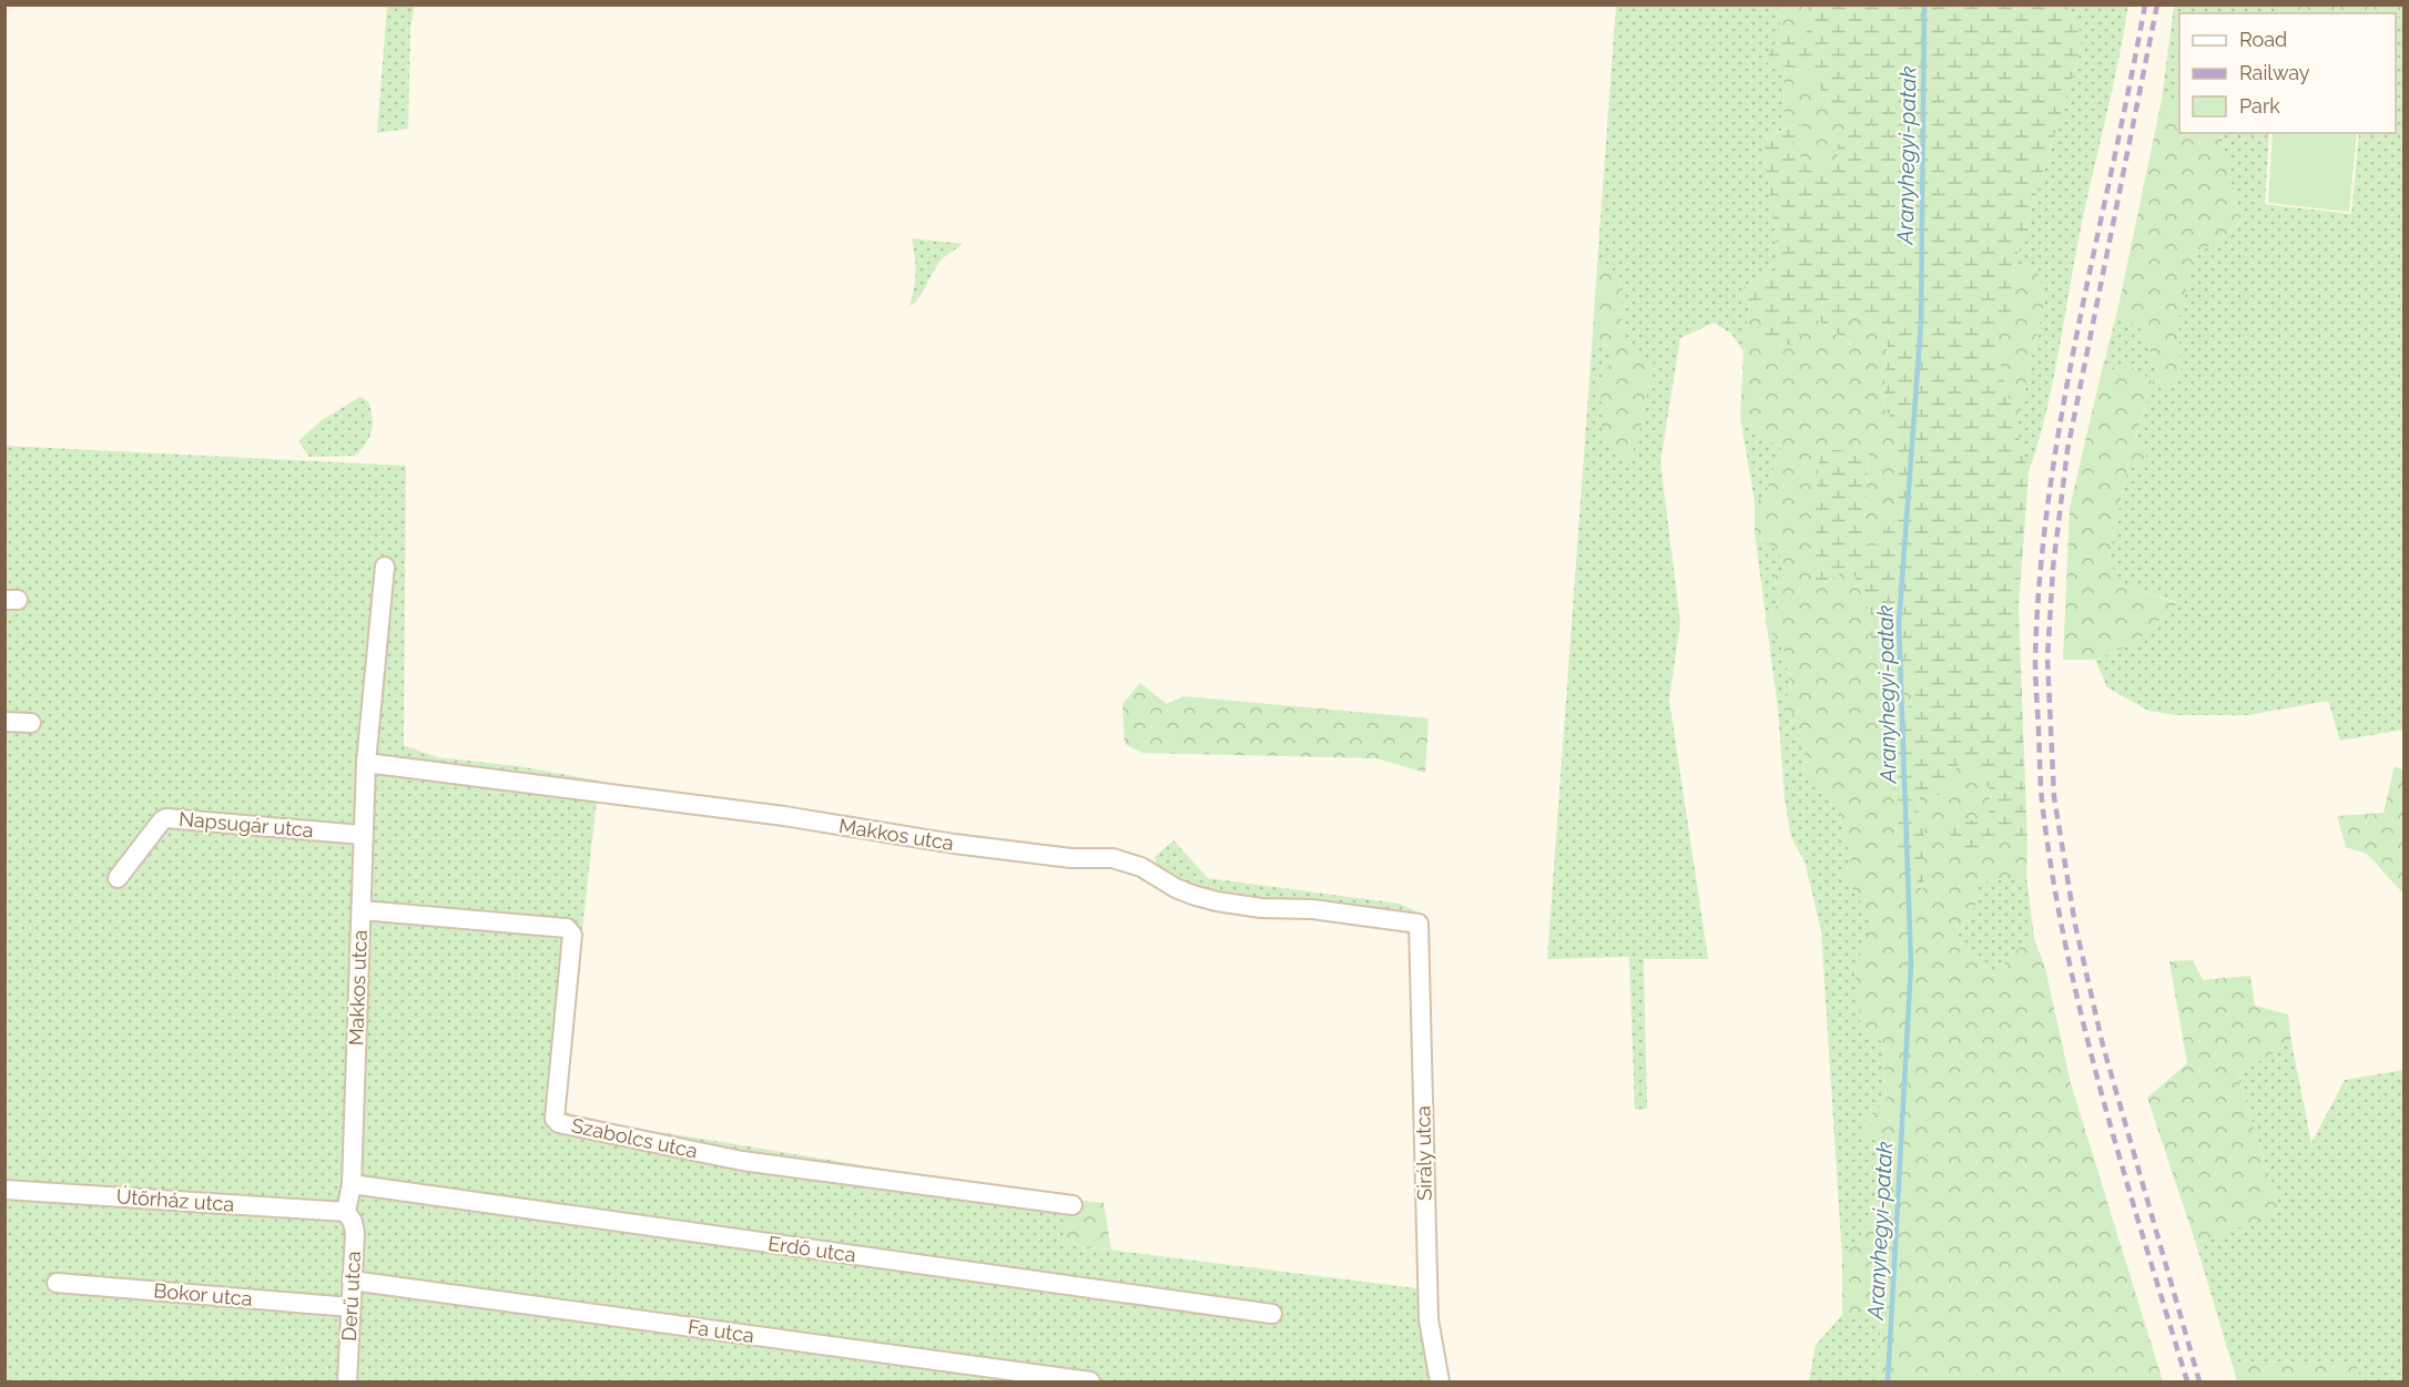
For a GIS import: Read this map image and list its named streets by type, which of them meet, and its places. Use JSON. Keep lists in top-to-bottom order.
{
  "streets": {
    "street": [
      "Napsugár utca",
      "Makkos utca",
      "Szabolcs utca",
      "Sirály utca",
      "Útőrház utca",
      "Erdő utca",
      "Bokor utca",
      "Derű utca",
      "Fa utca"
    ]
  },
  "crossings": [
    ["Napsugár utca", "Makkos utca"],
    ["Makkos utca", "Szabolcs utca"],
    ["Makkos utca", "Sirály utca"],
    ["Makkos utca", "Útőrház utca"],
    ["Makkos utca", "Erdő utca"],
    ["Makkos utca", "Derű utca"],
    ["Útőrház utca", "Derű utca"],
    ["Bokor utca", "Derű utca"],
    ["Derű utca", "Fa utca"]
  ],
  "water": ["Aranyhegyi-patak"],
  "legend": ["Road", "Railway", "Park"]
}
